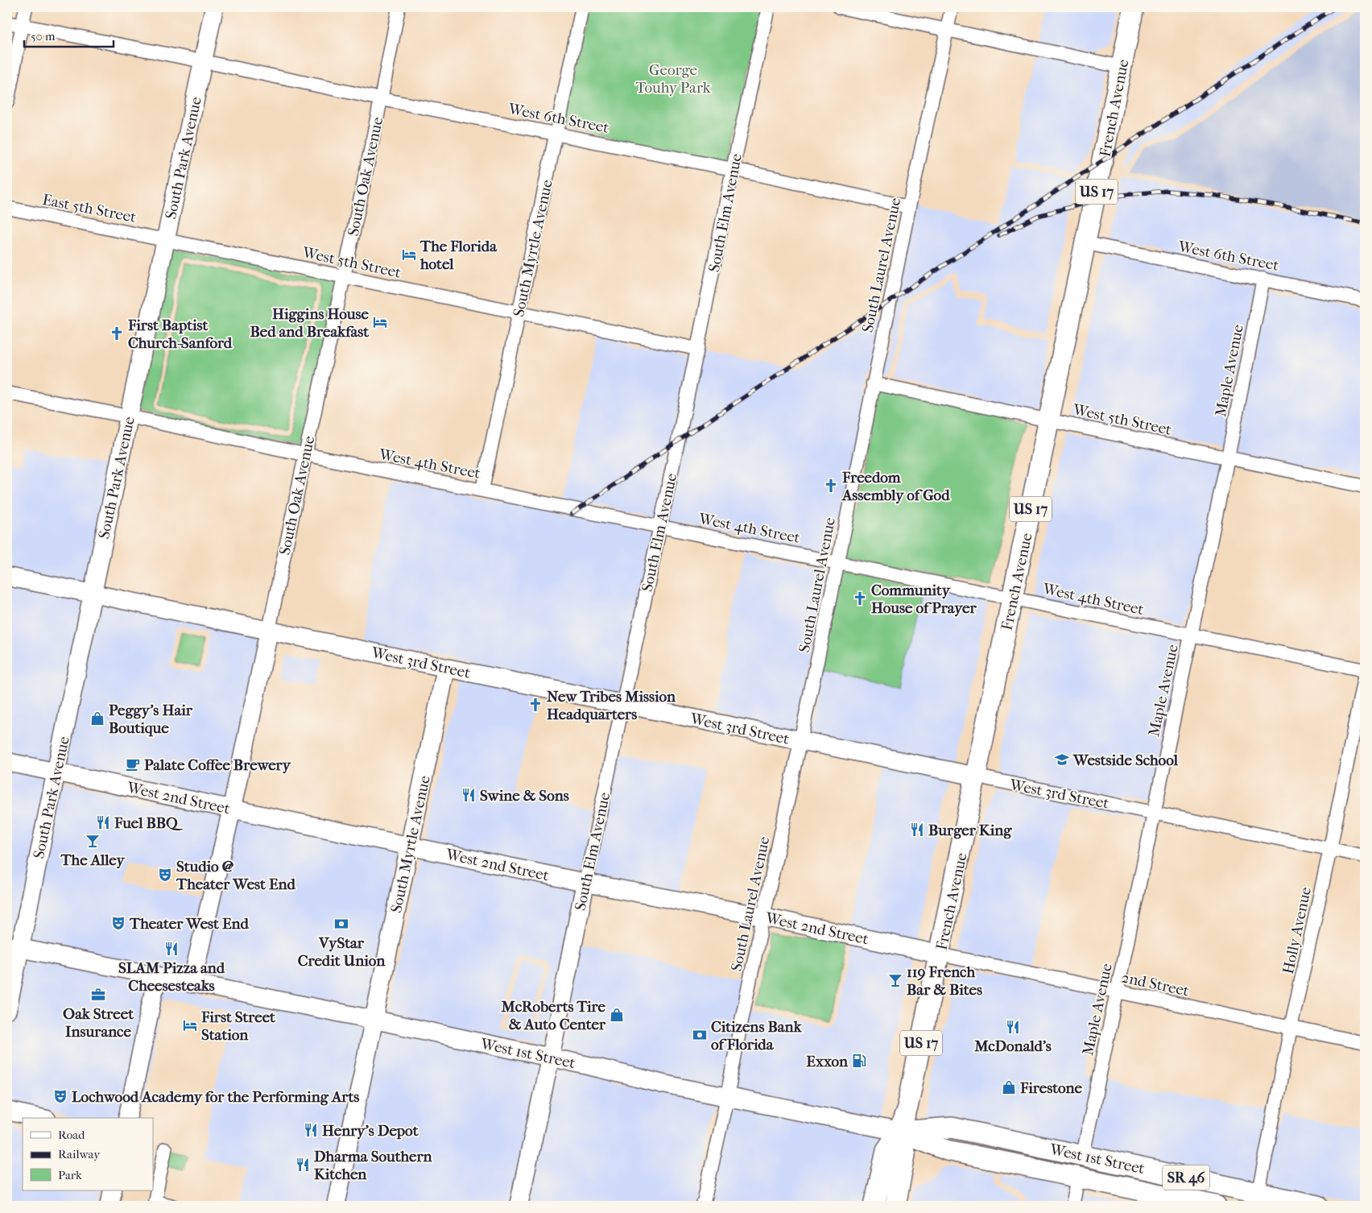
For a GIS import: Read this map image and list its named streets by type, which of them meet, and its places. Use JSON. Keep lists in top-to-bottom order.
{
  "streets": {
    "main road": [
      "French Avenue",
      "US 17",
      "West 1st Street",
      "SR 46"
    ],
    "street": [
      "West 6th Street",
      "South Park Avenue",
      "South Oak Avenue",
      "East 5th Street",
      "South Elm Avenue",
      "South Myrtle Avenue",
      "West 5th Street",
      "South Laurel Avenue",
      "Maple Avenue",
      "West 4th Street",
      "West 3rd Street",
      "West 2nd Street",
      "Holly Avenue",
      "2nd Street"
    ]
  },
  "crossings": [
    ["French Avenue", "West 6th Street"],
    ["French Avenue", "West 5th Street"],
    ["French Avenue", "West 4th Street"],
    ["French Avenue", "West 3rd Street"],
    ["French Avenue", "West 2nd Street"],
    ["French Avenue", "2nd Street"],
    ["French Avenue", "West 1st Street"],
    ["West 6th Street", "South Park Avenue"],
    ["West 6th Street", "South Oak Avenue"],
    ["West 6th Street", "South Elm Avenue"],
    ["West 6th Street", "South Myrtle Avenue"],
    ["West 6th Street", "South Laurel Avenue"],
    ["West 6th Street", "Maple Avenue"],
    ["South Park Avenue", "East 5th Street"],
    ["South Park Avenue", "West 5th Street"],
    ["South Park Avenue", "West 4th Street"],
    ["South Park Avenue", "West 3rd Street"],
    ["South Park Avenue", "West 2nd Street"],
    ["South Park Avenue", "West 1st Street"],
    ["South Oak Avenue", "West 5th Street"],
    ["South Oak Avenue", "West 4th Street"],
    ["South Oak Avenue", "West 3rd Street"],
    ["South Oak Avenue", "West 2nd Street"],
    ["South Oak Avenue", "West 1st Street"],
    ["East 5th Street", "West 5th Street"],
    ["South Elm Avenue", "West 5th Street"],
    ["South Elm Avenue", "West 4th Street"],
    ["South Elm Avenue", "West 3rd Street"],
    ["South Elm Avenue", "West 2nd Street"],
    ["South Elm Avenue", "West 1st Street"],
    ["South Myrtle Avenue", "West 5th Street"],
    ["South Myrtle Avenue", "West 4th Street"],
    ["South Myrtle Avenue", "West 3rd Street"],
    ["South Myrtle Avenue", "West 2nd Street"],
    ["South Myrtle Avenue", "West 1st Street"],
    ["West 5th Street", "South Laurel Avenue"],
    ["West 5th Street", "Maple Avenue"],
    ["South Laurel Avenue", "West 4th Street"],
    ["South Laurel Avenue", "West 3rd Street"],
    ["South Laurel Avenue", "West 2nd Street"],
    ["South Laurel Avenue", "West 1st Street"],
    ["Maple Avenue", "West 4th Street"],
    ["Maple Avenue", "West 3rd Street"],
    ["Maple Avenue", "2nd Street"],
    ["Maple Avenue", "West 1st Street"],
    ["West 3rd Street", "Holly Avenue"],
    ["West 2nd Street", "2nd Street"],
    ["Holly Avenue", "2nd Street"],
    ["Holly Avenue", "West 1st Street"]
  ],
  "parks": ["George Touhy Park"],
  "places": {
    "hotel": ["The Florida hotel", "Higgins House Bed and Breakfast", "First Street Station"],
    "church": [
      "First Baptist Church-Sanford",
      "Freedom Assembly of God",
      "Community House of Prayer",
      "New Tribes Mission Headquarters"
    ],
    "shop": ["Peggy's Hair Boutique", "McRoberts Tire & Auto Center", "Firestone"],
    "school or university": ["Westside School"],
    "cafe": ["Palate Coffee Brewery"],
    "restaurant": [
      "Swine & Sons",
      "Fuel BBQ",
      "Burger King",
      "SLAM Pizza and Cheesesteaks",
      "McDonald's",
      "Henry's Depot",
      "Dharma Southern Kitchen"
    ],
    "bar": ["The Alley", "119 French Bar & Bites"],
    "theatre": ["Studio @ Theater West End", "Theater West End", "Lochwood Academy for the Performing Arts"],
    "bank": ["VyStar Credit Union", "Citizens Bank of Florida"],
    "office": ["Oak Street Insurance"],
    "fuel station": ["Exxon"]
  },
  "legend": ["Road", "Railway", "Park"],
  "scale_bar": "50 m"
}
